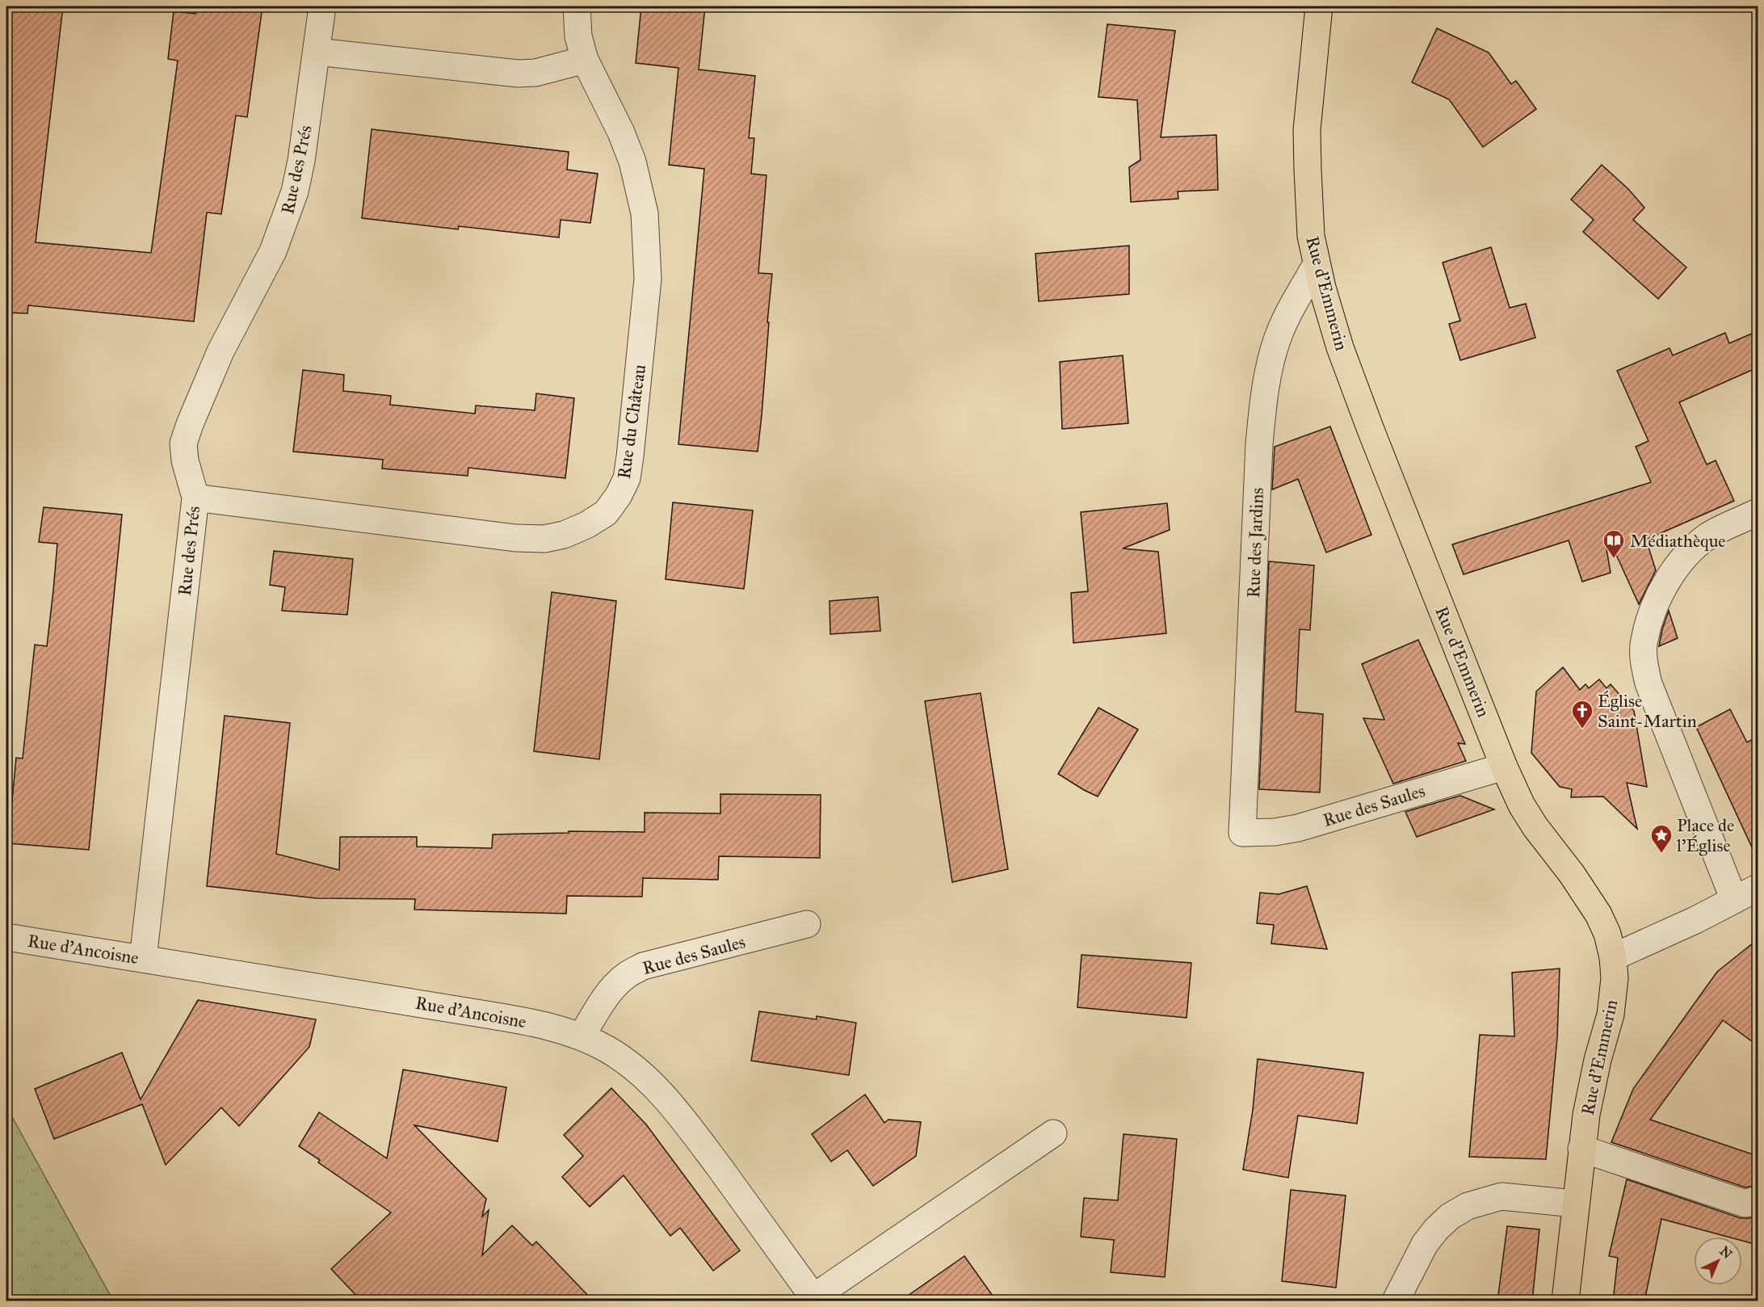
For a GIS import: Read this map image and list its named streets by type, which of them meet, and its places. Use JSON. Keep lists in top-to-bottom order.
{
  "streets": {
    "main road": ["Rue d'Emmerin"],
    "street": [
      "Rue des Prés",
      "Rue du Château",
      "Rue des Jardins",
      "Rue des Saules",
      "Rue d'Ancoisne"
    ]
  },
  "crossings": [
    ["Rue des Prés", "Rue du Château"],
    ["Rue des Prés", "Rue d'Ancoisne"],
    ["Rue d'Emmerin", "Rue des Jardins"],
    ["Rue d'Emmerin", "Rue des Saules"],
    ["Rue des Jardins", "Rue des Saules"],
    ["Rue des Saules", "Rue d'Ancoisne"]
  ],
  "places": {
    "library": ["Médiathèque"],
    "church": ["Église Saint-Martin"],
    "place": ["Place de l'Église"]
  },
  "north": "top right"
}
